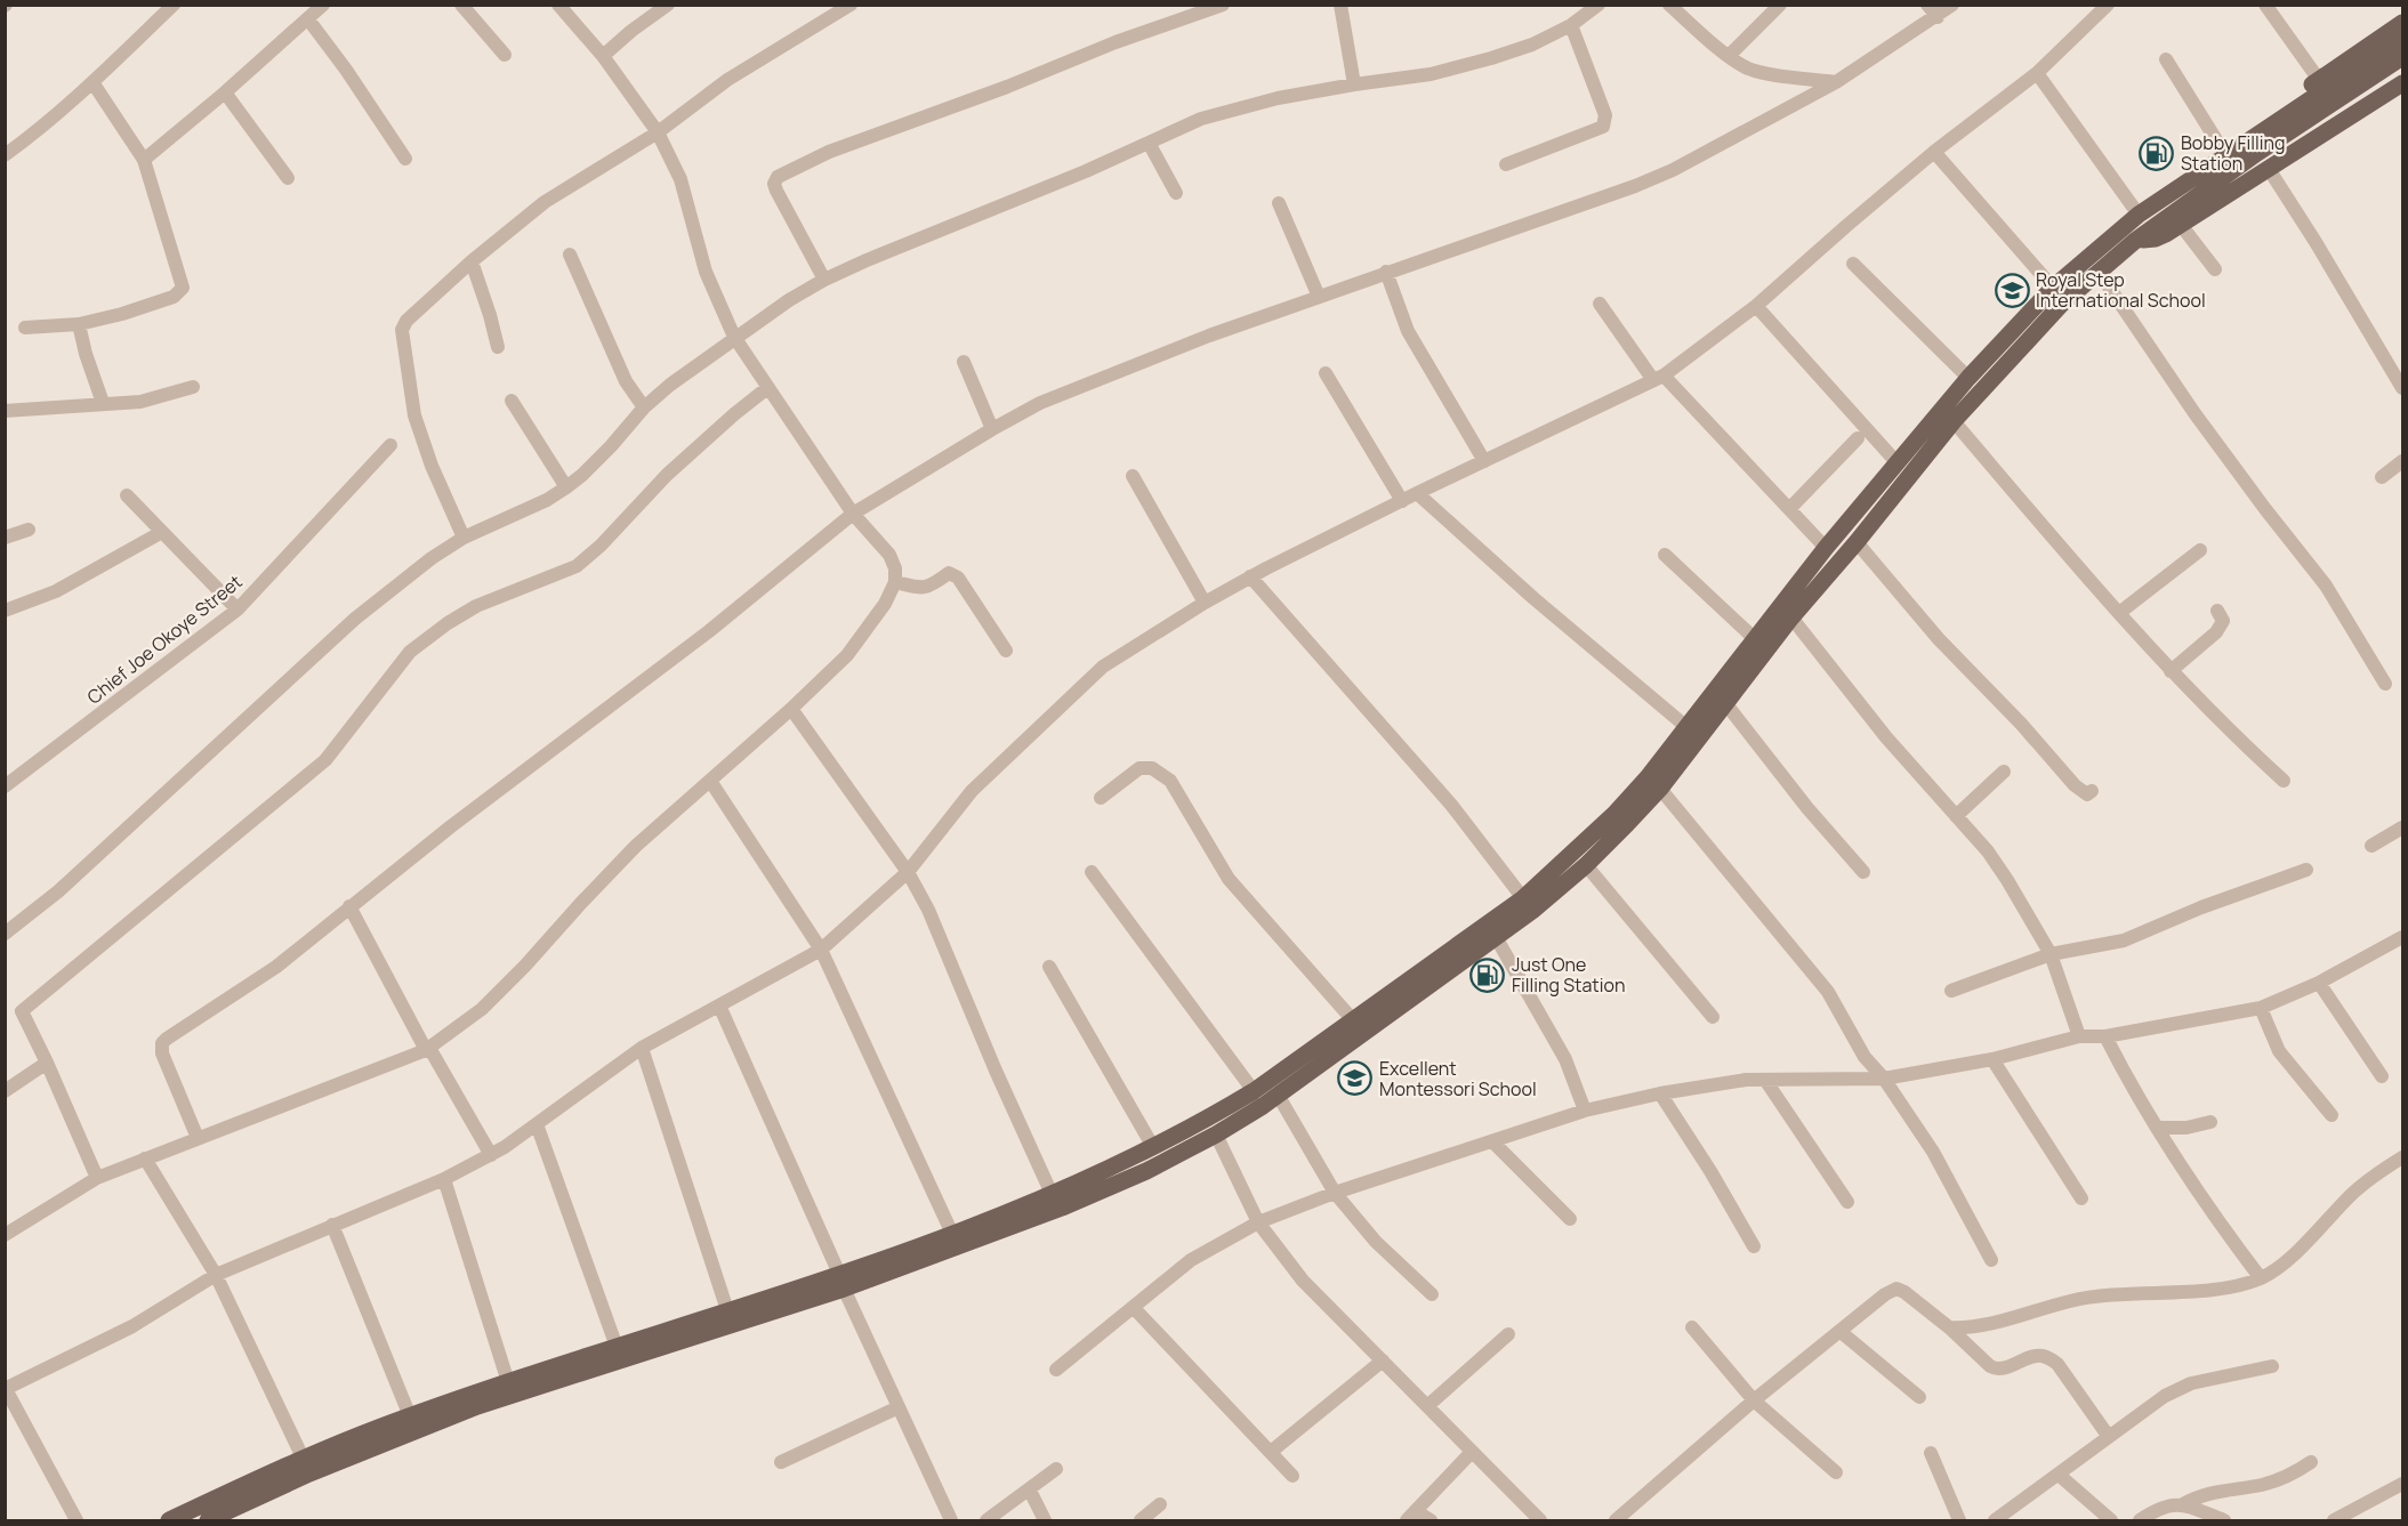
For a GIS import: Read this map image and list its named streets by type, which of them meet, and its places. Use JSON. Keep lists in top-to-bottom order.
{
  "streets": {
    "street": ["Chief Joe Okoye Street"]
  },
  "places": {
    "fuel station": ["Bobby Filling Station", "Just One Filling Station"],
    "school or university": ["Royal Step International School", "Excellent Montessori School"]
  }
}
